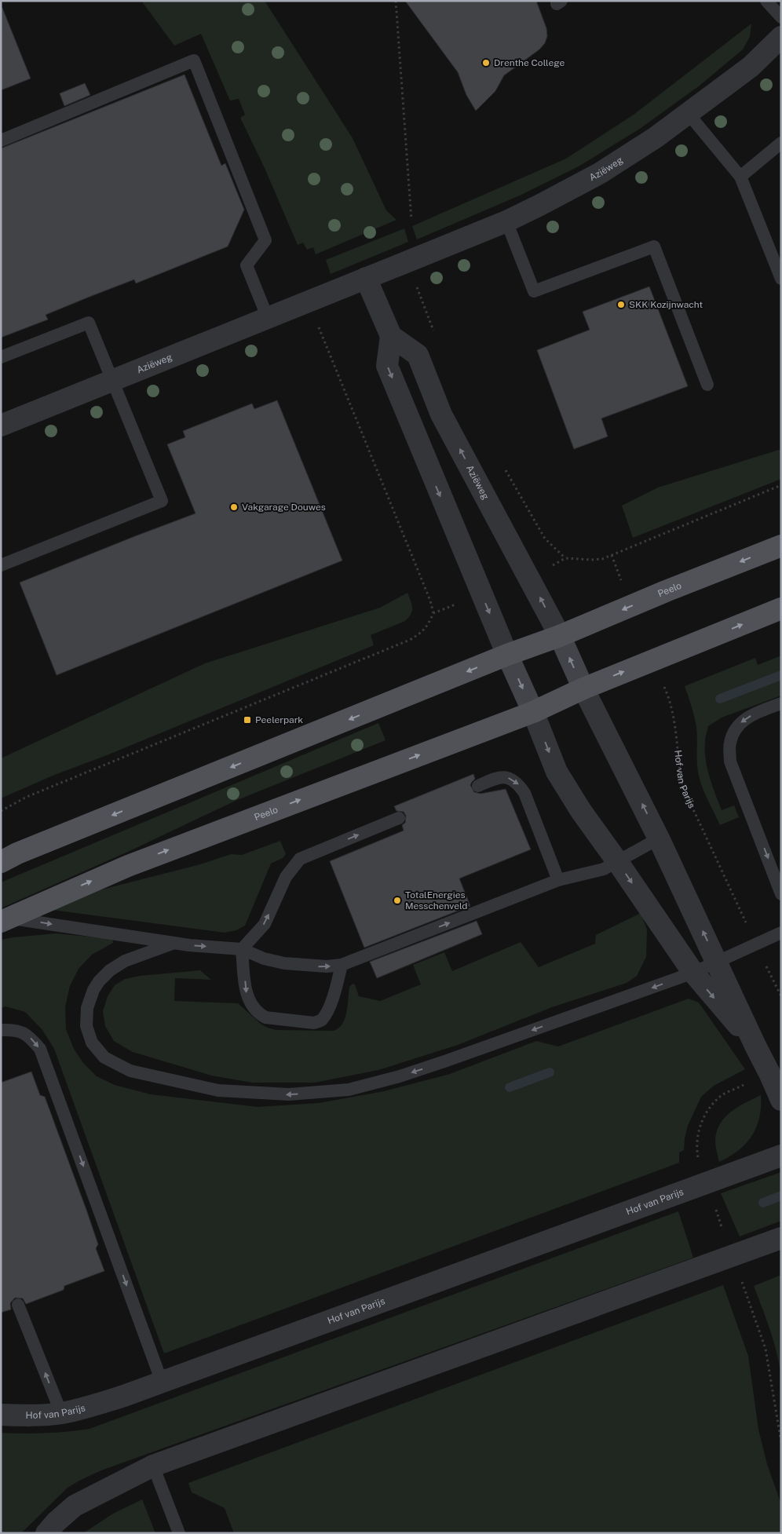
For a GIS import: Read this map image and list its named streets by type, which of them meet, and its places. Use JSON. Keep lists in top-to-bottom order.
{
  "streets": {
    "main road": ["Peelo"],
    "street": ["Aziëweg", "Hof van Parijs"]
  },
  "crossings": [
    ["Aziëweg", "Peelo"],
    ["Peelo", "Hof van Parijs"]
  ],
  "places": {
    "other": [
      "Drenthe College",
      "SKK Kozijnwacht",
      "Vakgarage Douwes",
      "TotalEnergies Messchenveld"
    ],
    "transit": ["Peelerpark"]
  }
}
